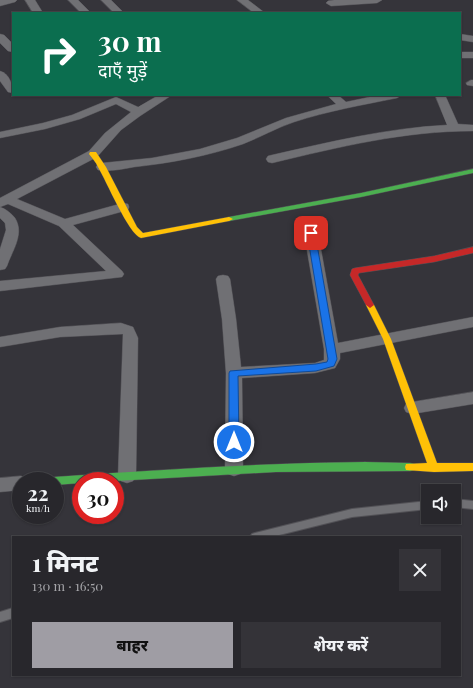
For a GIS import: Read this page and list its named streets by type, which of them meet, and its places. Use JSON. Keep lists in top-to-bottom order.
{
  "page": {
    "turn": ["30 m", "दाएँ मुड़ें"],
    "speed": "22 km/h",
    "limit": "30",
    "heading": ["1 मिनट", "130 m · 16:50"],
    "buttons": ["बाहर", "शेयर करें"]
  }
}
